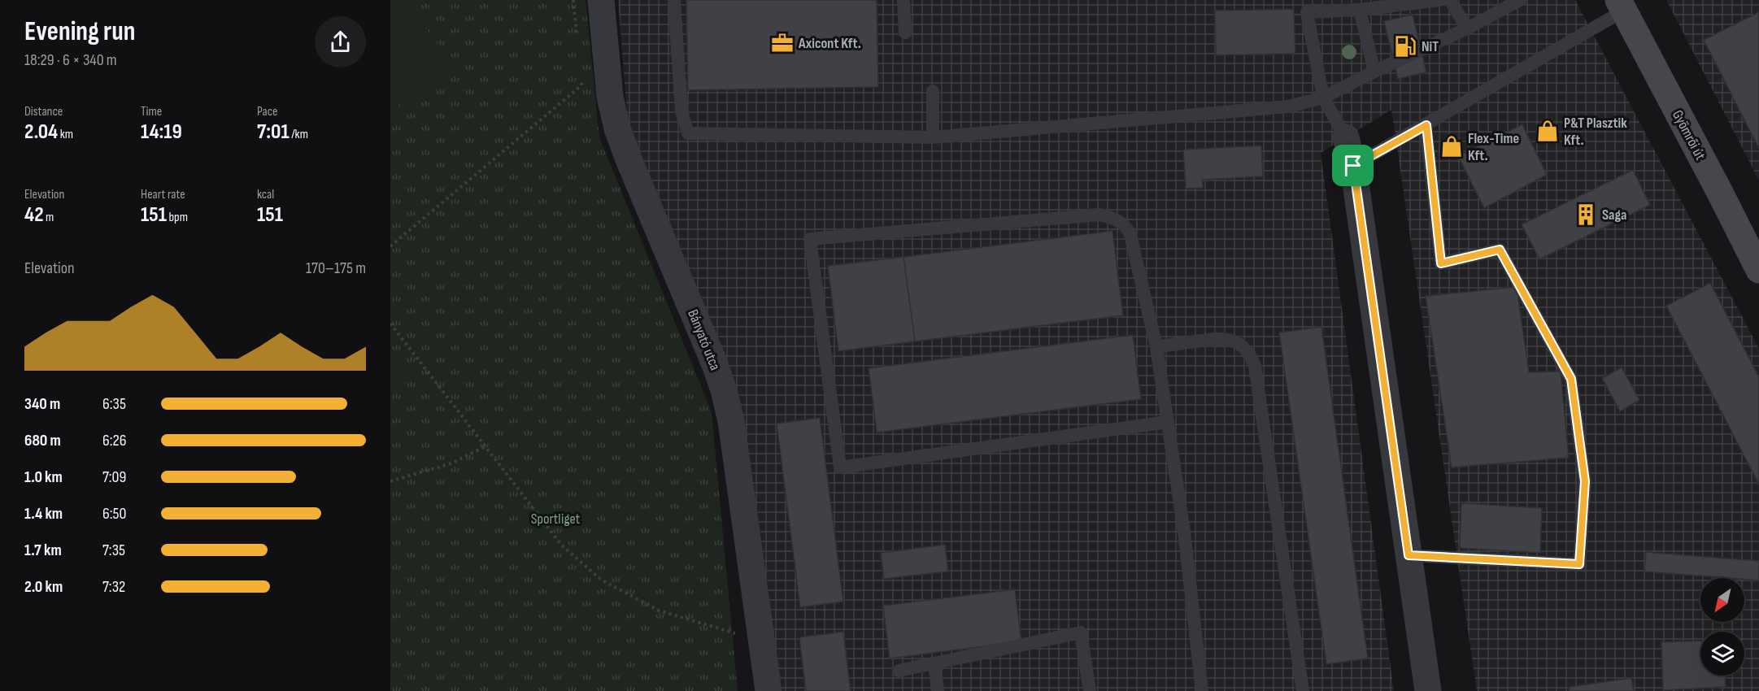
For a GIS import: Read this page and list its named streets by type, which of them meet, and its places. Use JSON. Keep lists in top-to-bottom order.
{
  "streets": {
    "street": ["Gyömrői út", "Bányató utca"]
  },
  "parks": ["Sportliget"],
  "places": {
    "office": ["Axicont Kft."],
    "fuel station": ["NiT"],
    "shop": ["P&T Plasztik Kft.", "Flex-Time Kft."],
    "building": ["Saga"]
  },
  "north": "bottom left",
  "page": {
    "heading": ["Evening run", "18:29 · 6 × 340 m"],
    "stats": [
      ["Distance", "2.04 km"],
      ["Time", "14:19"],
      ["Pace", "7:01 /km"],
      ["Elevation", "42 m"],
      ["Heart rate", "151 bpm"],
      ["kcal", "151"]
    ],
    "chart": ["Elevation", "170–175 m"],
    "list": [
      {
        "name": "340 m",
        "note": "6:35"
      },
      {
        "name": "680 m",
        "note": "6:26"
      },
      {
        "name": "1.0 km",
        "note": "7:09"
      },
      {
        "name": "1.4 km",
        "note": "6:50"
      },
      {
        "name": "1.7 km",
        "note": "7:35"
      },
      {
        "name": "2.0 km",
        "note": "7:32"
      }
    ]
  }
}
